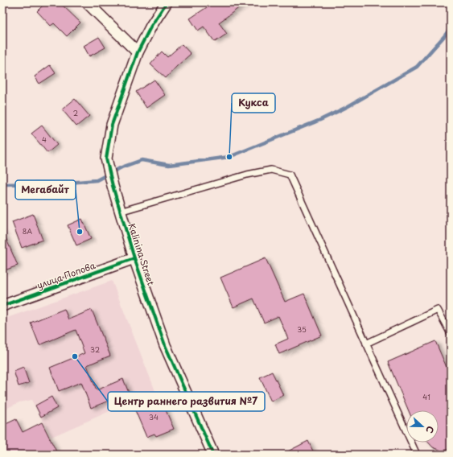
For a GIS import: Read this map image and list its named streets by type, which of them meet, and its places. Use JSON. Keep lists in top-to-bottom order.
{
  "streets": {
    "street": ["Kalinina Street", "улица Попова"]
  },
  "crossings": [
    ["Kalinina Street", "улица Попова"]
  ],
  "places": ["Кукса", "Мегабайт", "Центр раннего развития №7"],
  "house_numbers": [
    "2",
    "4",
    "8А",
    "35",
    "32",
    "41",
    "34"
  ],
  "north": "right"
}
